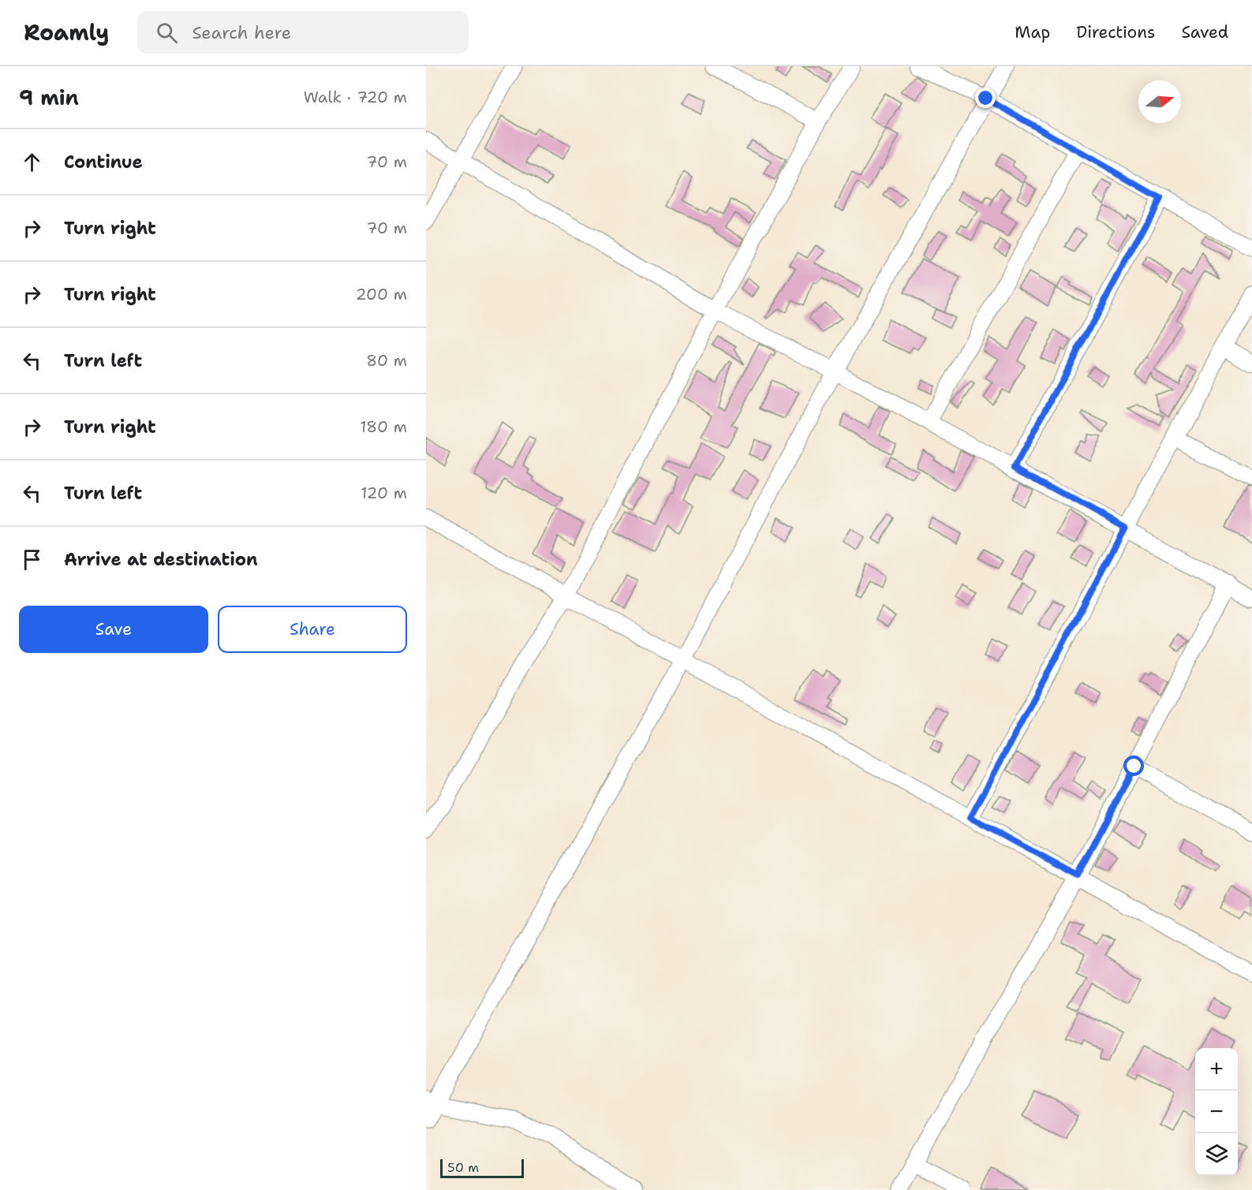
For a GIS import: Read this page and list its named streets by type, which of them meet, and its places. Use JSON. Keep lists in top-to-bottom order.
{
  "scale_bar": "50 m",
  "north": "right",
  "page": {
    "header": "Roamly",
    "search": "Search here",
    "nav": ["Map", "Directions", "Saved"],
    "heading": ["9 min", "Walk · 720 m"],
    "list": [
      ["Continue", "70 m"],
      ["Turn right", "70 m"],
      ["Turn right", "200 m"],
      ["Turn left", "80 m"],
      ["Turn right", "180 m"],
      ["Turn left", "120 m"],
      "Arrive at destination"
    ],
    "buttons": ["Save", "Share"],
    "map_buttons": ["+", "−"],
    "scale": "50 m"
  }
}
